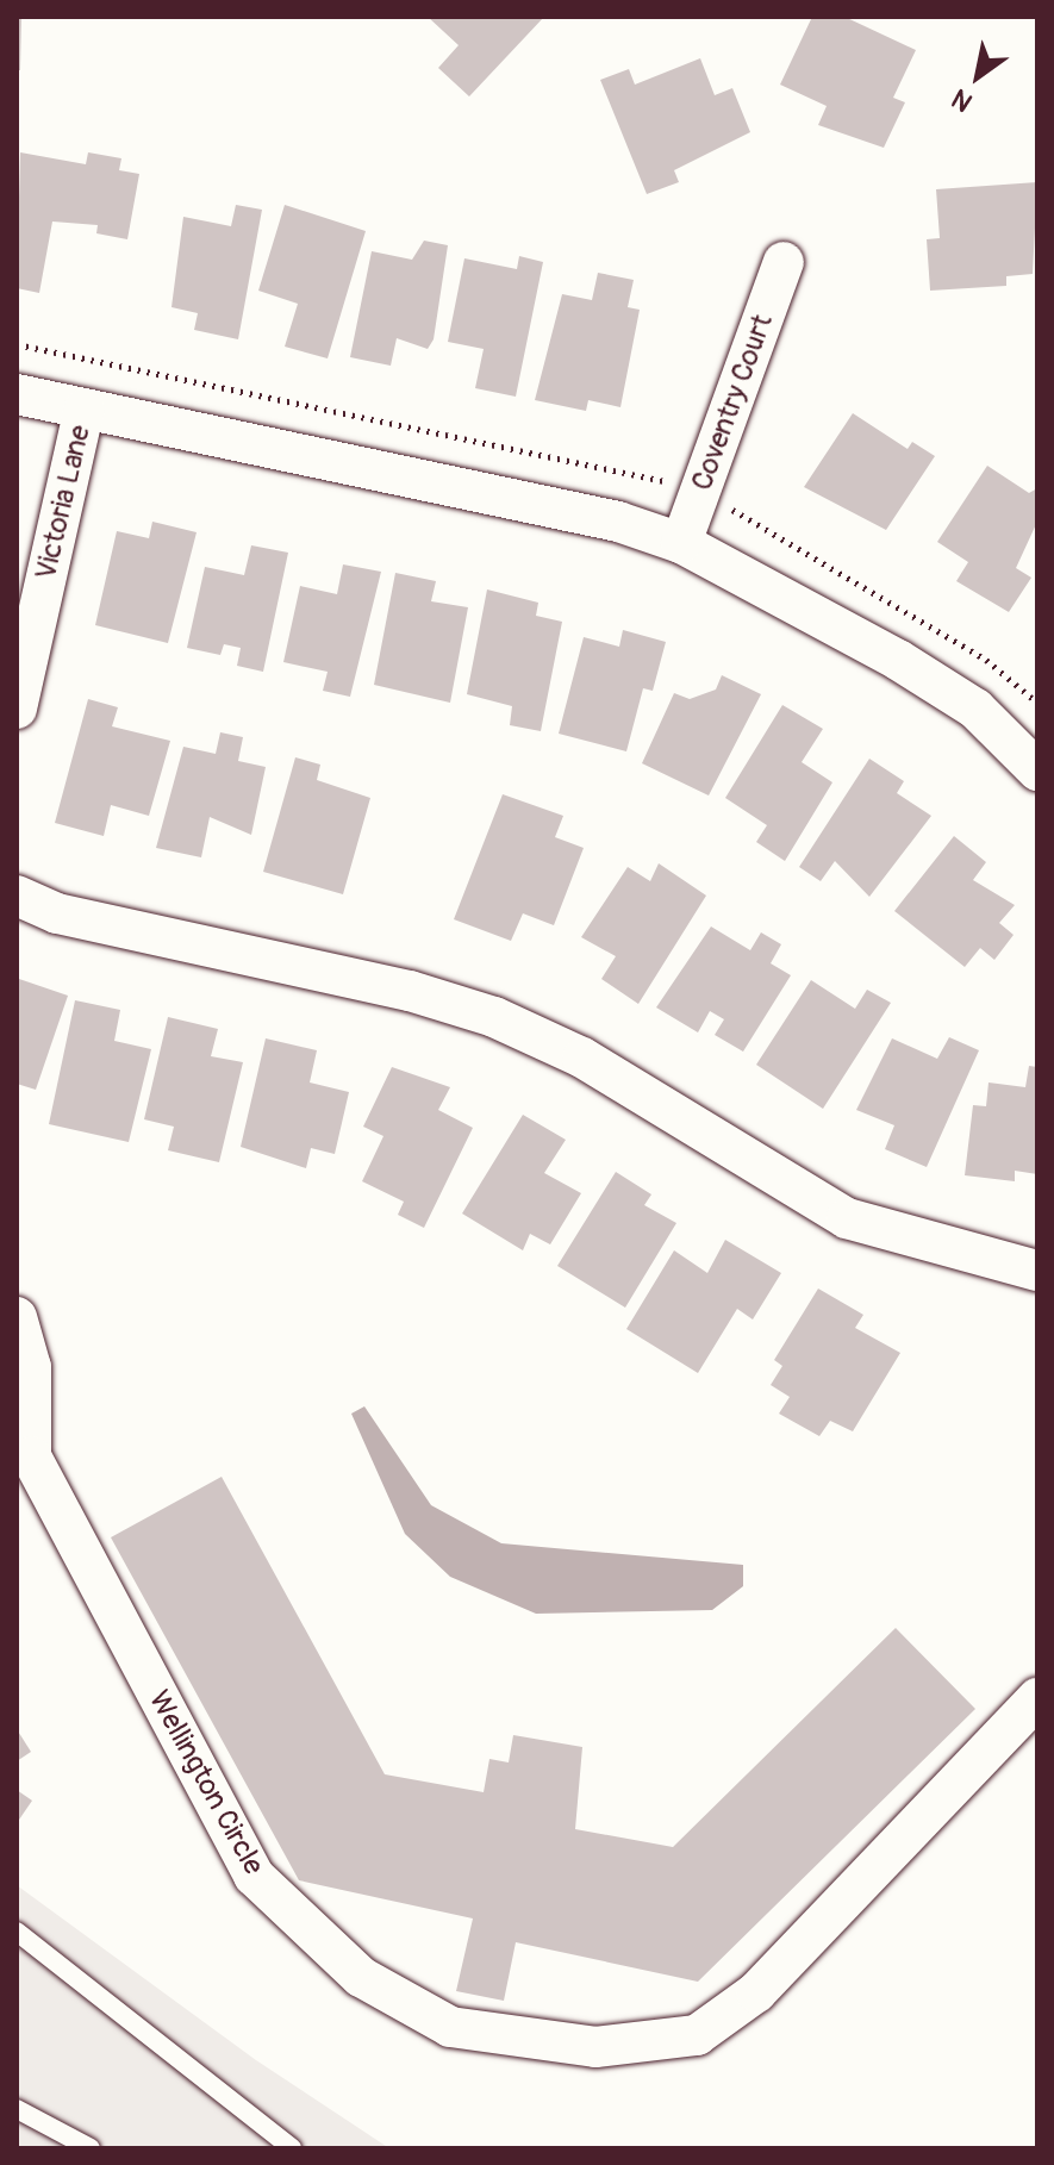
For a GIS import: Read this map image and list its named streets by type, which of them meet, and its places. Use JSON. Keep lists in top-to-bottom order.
{
  "streets": {
    "street": ["Coventry Court", "Victoria Lane", "Wellington Circle"]
  },
  "north": "bottom left"
}
